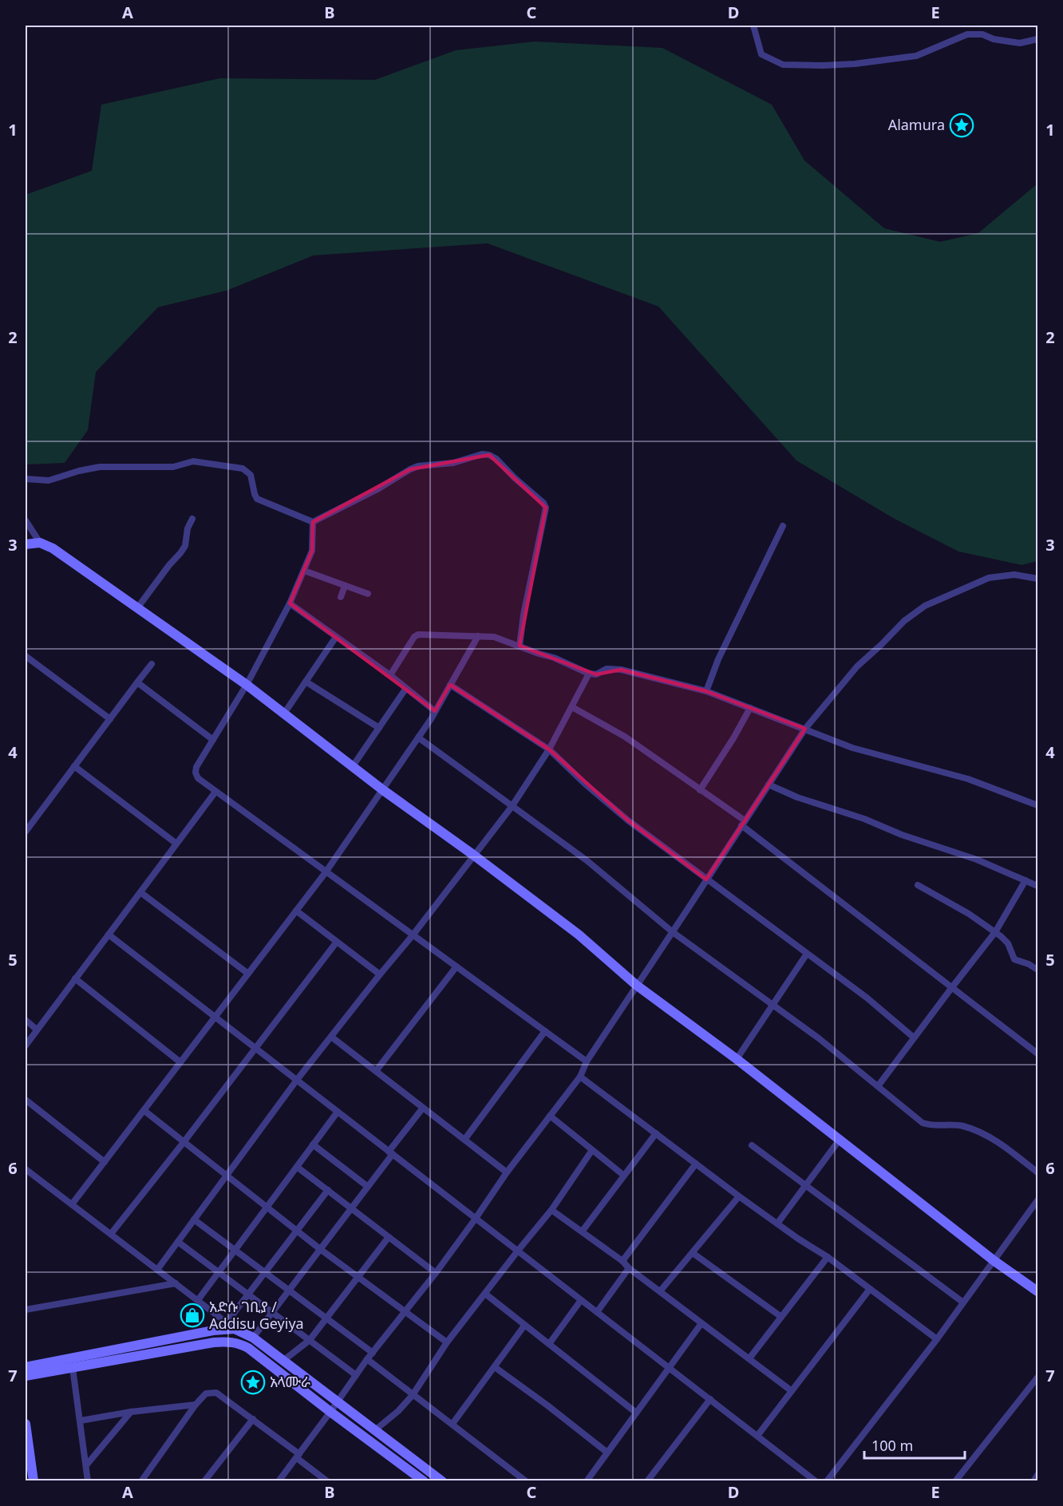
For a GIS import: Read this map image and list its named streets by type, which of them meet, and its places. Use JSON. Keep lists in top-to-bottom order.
{
  "places": {
    "place": ["Alamura", "አላሙራ"],
    "shop": ["አድሱ ገቢያ / Addisu Geyiya"]
  },
  "scale_bar": "100 m",
  "grid": {
    "columns": [
      "A",
      "B",
      "C",
      "D",
      "E"
    ],
    "rows": [
      "1",
      "2",
      "3",
      "4",
      "5",
      "6",
      "7"
    ]
  }
}
